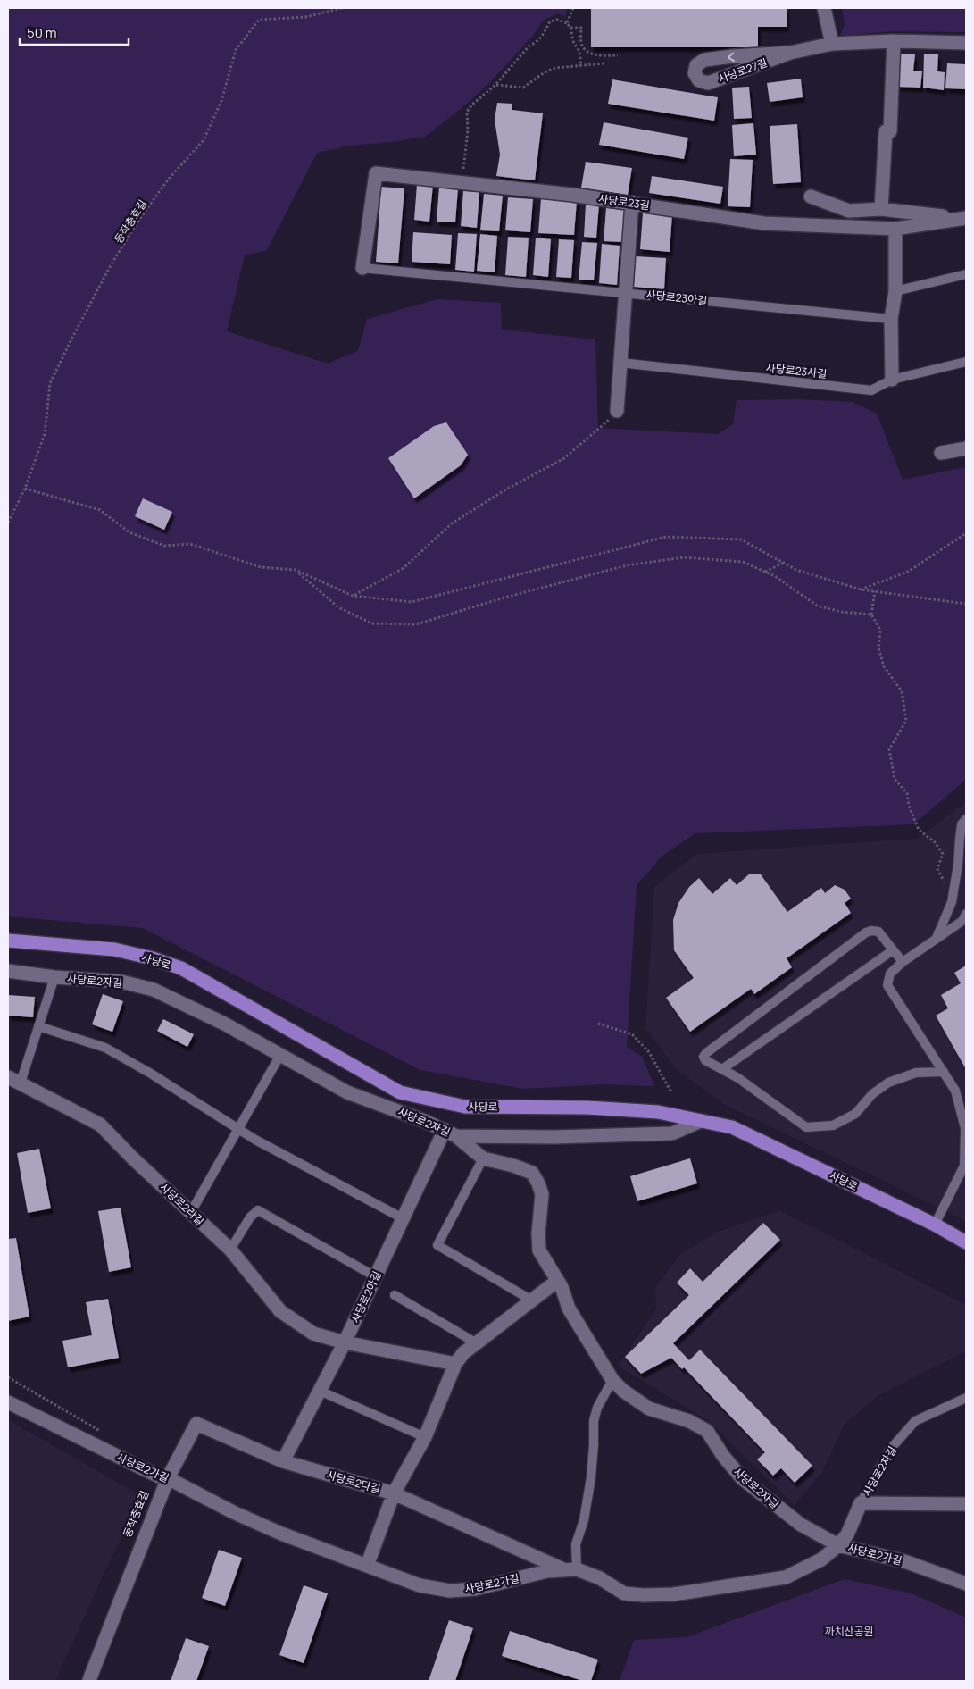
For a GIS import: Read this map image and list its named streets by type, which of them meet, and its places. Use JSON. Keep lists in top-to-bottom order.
{
  "streets": {
    "main road": ["사당로"],
    "street": [
      "사당로27길",
      "사당로23길",
      "사당로2자길",
      "사당로2라길",
      "사당로2아길",
      "사당로2가길",
      "사당로2차길",
      "사당로2다길"
    ],
    "lane": ["사당로23아길", "사당로23사길"],
    "path": ["동작충효길"]
  },
  "crossings": [
    ["사당로23길", "사당로23아길"],
    ["사당로2자길", "사당로2아길"],
    ["사당로2자길", "사당로2가길"],
    ["사당로2자길", "사당로2차길"],
    ["사당로2라길", "사당로2아길"],
    ["사당로2아길", "사당로2다길"],
    ["사당로2가길", "사당로2차길"],
    ["사당로2가길", "사당로2다길"]
  ],
  "parks": ["까치산공원"],
  "scale_bar": "50 m"
}
